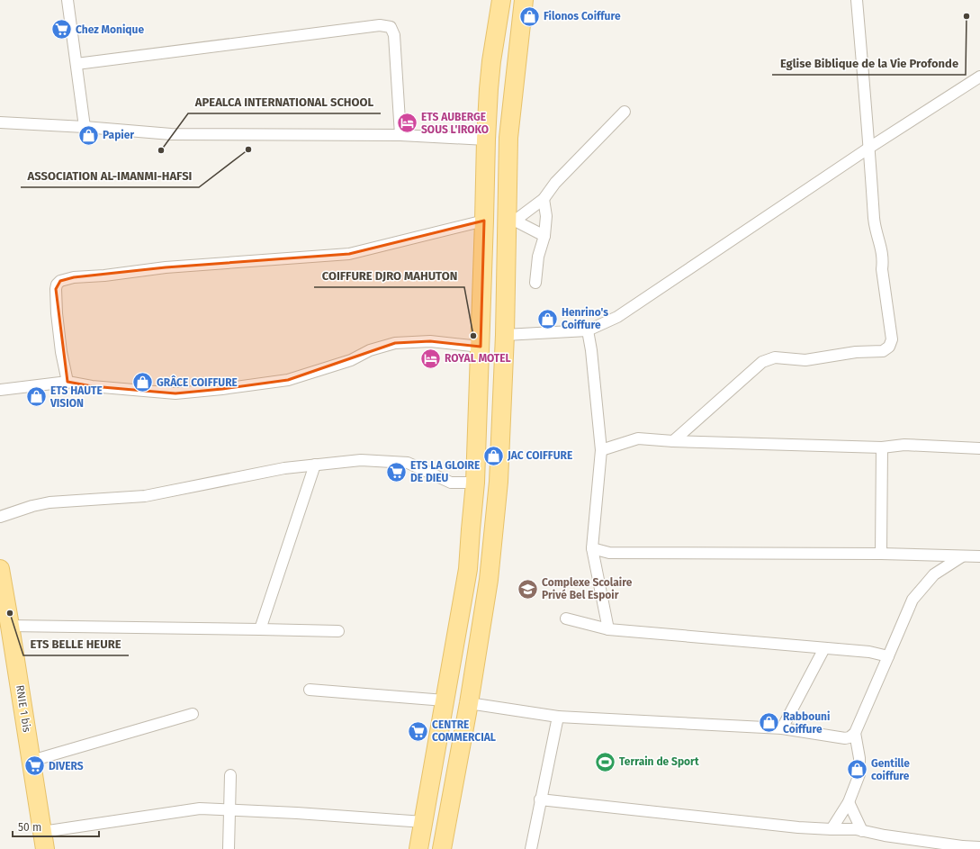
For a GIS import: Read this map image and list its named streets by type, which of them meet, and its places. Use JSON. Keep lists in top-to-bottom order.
{
  "streets": {
    "main road": ["RNIE 1 bis"]
  },
  "places": {
    "shop": [
      "Filonos Coiffure",
      "Papier",
      "Henrino's Coiffure",
      "GRÂCE COIFFURE",
      "ETS HAUTE VISION",
      "JAC COIFFURE",
      "Rabbouni Coiffure",
      "Gentille coiffure"
    ],
    "other": [
      "Eglise Biblique de la Vie Profonde",
      "ASSOCIATION AL-IMANMI-HAFSI",
      "APEALCA INTERNATIONAL SCHOOL",
      "COIFFURE DJRO MAHUTON",
      "ETS BELLE HEURE"
    ],
    "supermarket": [
      "Chez Monique",
      "ETS LA GLOIRE DE DIEU",
      "CENTRE COMMERCIAL",
      "DIVERS"
    ],
    "hotel": ["ETS AUBERGE SOUS L'IROKO", "ROYAL MOTEL"],
    "school or university": ["Complexe Scolaire Privé Bel Espoir"],
    "sports": ["Terrain de Sport"]
  },
  "scale_bar": "50 m"
}
